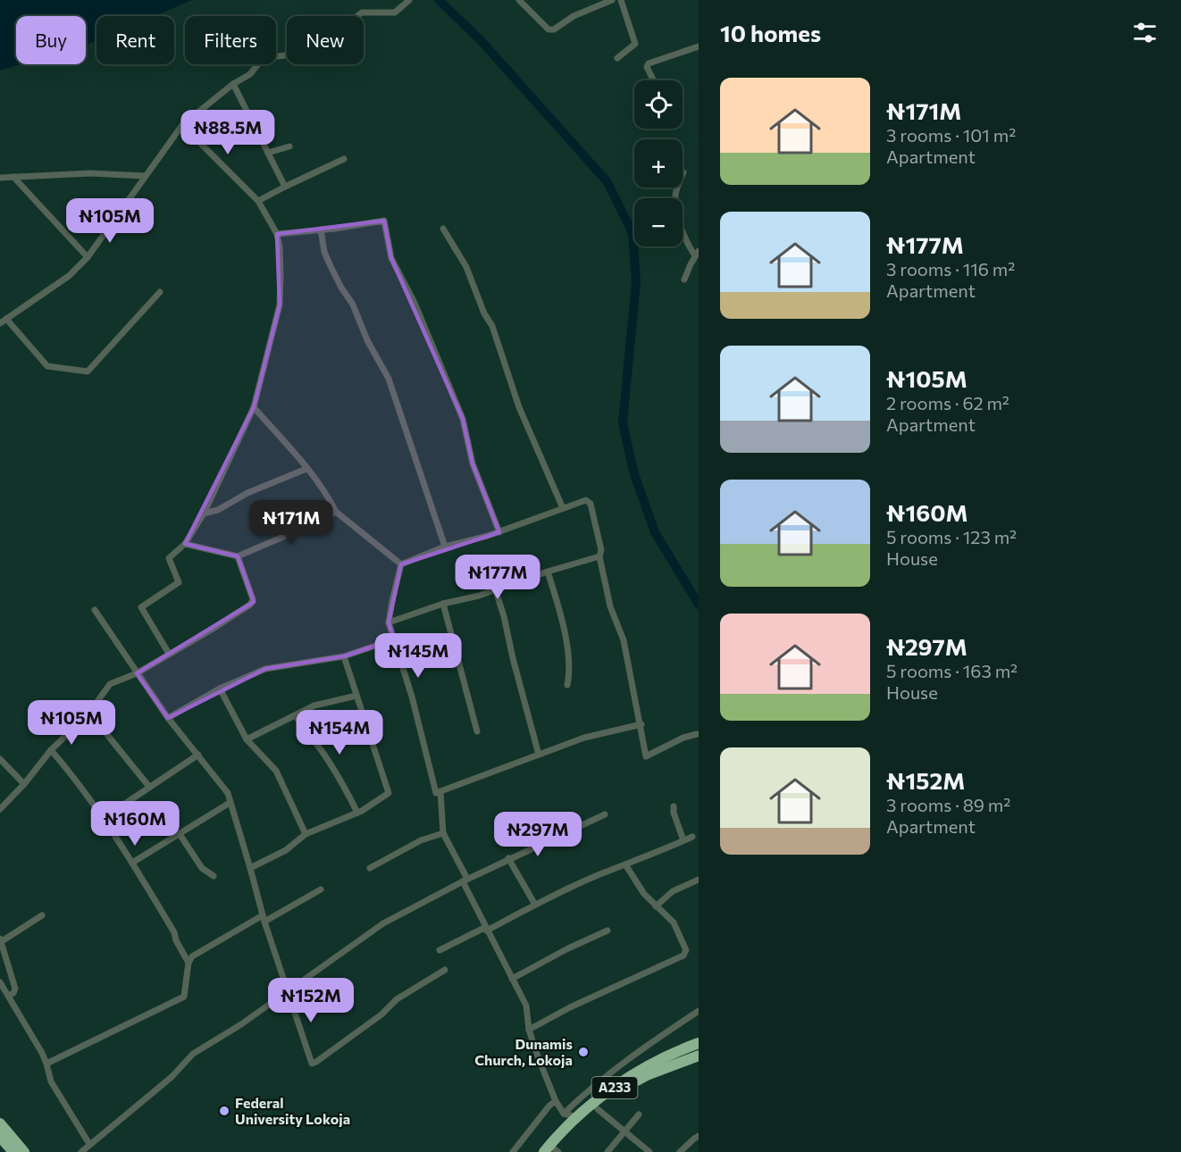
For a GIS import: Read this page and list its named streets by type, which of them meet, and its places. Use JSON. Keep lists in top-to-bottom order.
{
  "streets": {
    "highway": ["A233"]
  },
  "places": ["Dunamis Church, Lokoja", "Federal University Lokoja"],
  "page": {
    "heading": "10 homes",
    "chip": [
      "Buy",
      "Rent",
      "Filters",
      "New"
    ],
    "list": [
      {
        "name": "₦171M",
        "note": "3 rooms · 101 m² · Apartment"
      },
      {
        "name": "₦177M",
        "note": "3 rooms · 116 m² · Apartment"
      },
      {
        "name": "₦105M",
        "note": "2 rooms · 62 m² · Apartment"
      },
      {
        "name": "₦160M",
        "note": "5 rooms · 123 m² · House"
      },
      {
        "name": "₦297M",
        "note": "5 rooms · 163 m² · House"
      },
      {
        "name": "₦152M",
        "note": "3 rooms · 89 m² · Apartment"
      }
    ],
    "map_buttons": ["+", "−"],
    "price": [
      "₦88.5M",
      "₦105M",
      "₦171M",
      "₦177M",
      "₦145M",
      "₦105M",
      "₦154M",
      "₦160M",
      "₦297M",
      "₦152M"
    ]
  }
}
